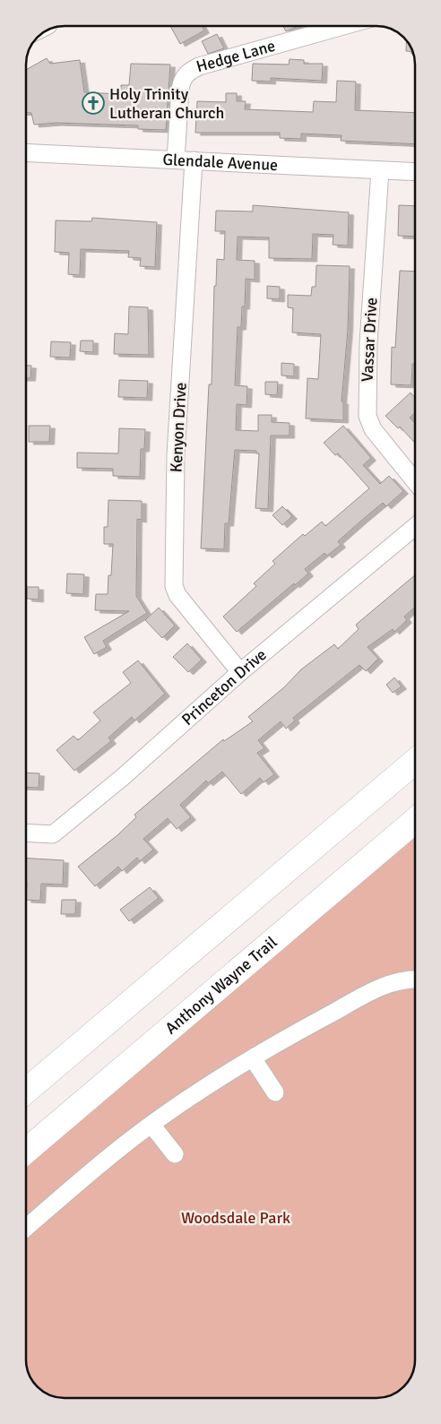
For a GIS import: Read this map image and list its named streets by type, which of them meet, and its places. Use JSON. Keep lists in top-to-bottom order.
{
  "streets": {
    "highway": ["Anthony Wayne Trail"],
    "street": [
      "Hedge Lane",
      "Glendale Avenue",
      "Vassar Drive",
      "Kenyon Drive",
      "Princeton Drive"
    ]
  },
  "crossings": [
    ["Hedge Lane", "Glendale Avenue"],
    ["Glendale Avenue", "Vassar Drive"],
    ["Glendale Avenue", "Kenyon Drive"],
    ["Kenyon Drive", "Princeton Drive"]
  ],
  "parks": ["Woodsdale Park"],
  "places": {
    "church": ["Holy Trinity Lutheran Church"]
  }
}
